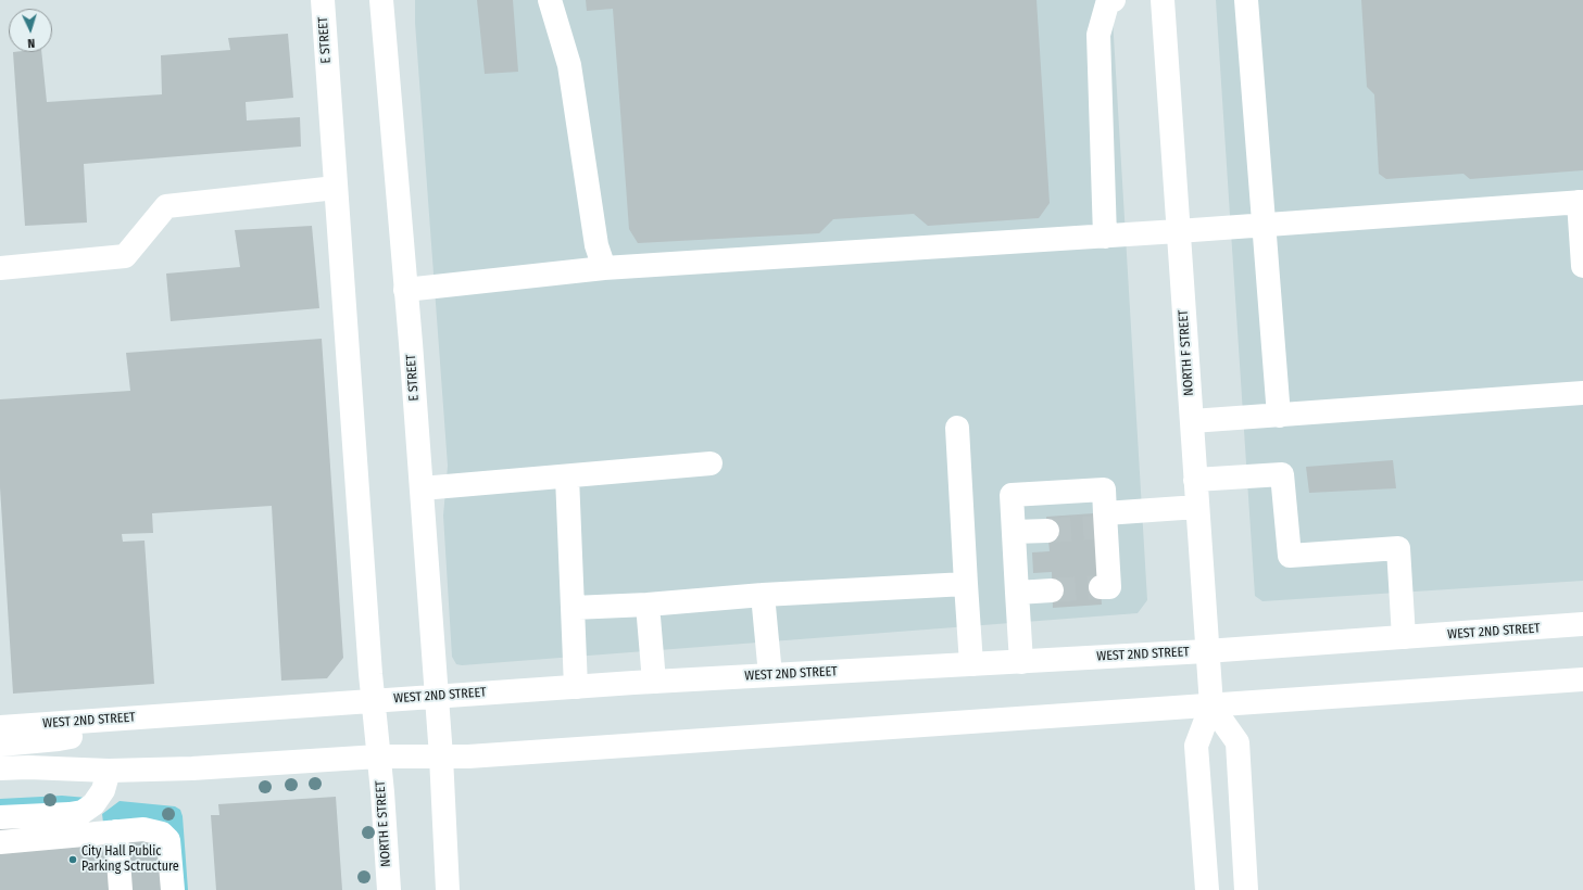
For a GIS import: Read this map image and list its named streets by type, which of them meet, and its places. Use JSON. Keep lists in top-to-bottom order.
{
  "streets": {
    "main road": [
      "E STREET",
      "NORTH F STREET",
      "WEST 2ND STREET",
      "NORTH E STREET"
    ]
  },
  "crossings": [
    ["E STREET", "WEST 2ND STREET"],
    ["E STREET", "NORTH E STREET"],
    ["NORTH F STREET", "WEST 2ND STREET"]
  ],
  "places": ["City Hall Public Parking Sctructure"],
  "north": "bottom"
}
